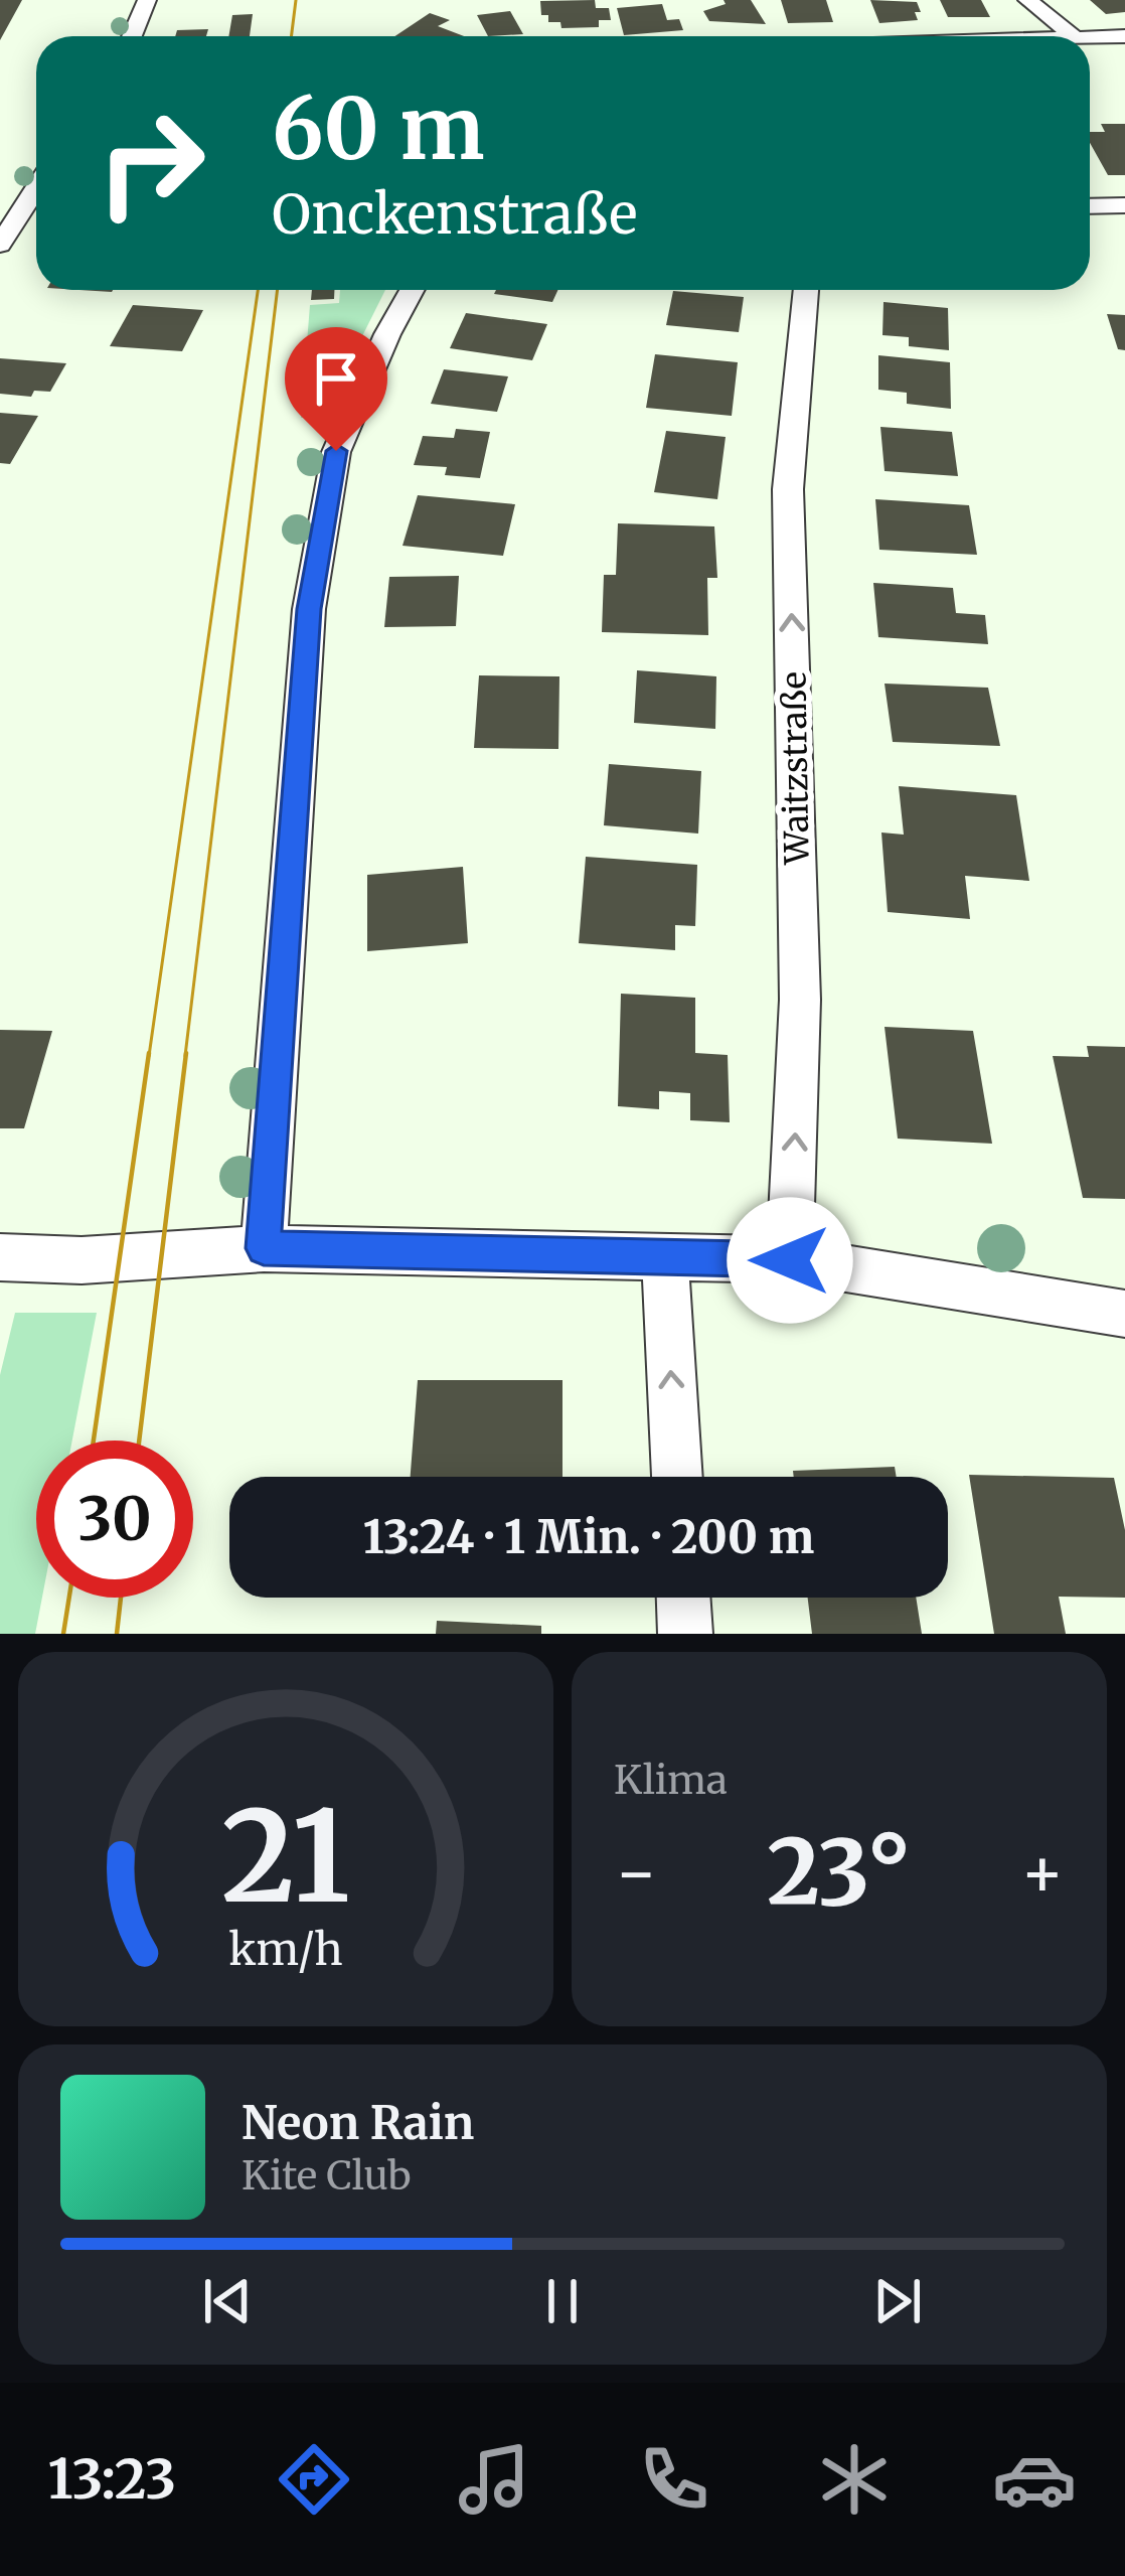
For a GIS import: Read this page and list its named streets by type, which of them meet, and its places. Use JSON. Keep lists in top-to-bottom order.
{
  "streets": {
    "street": ["Waitzstraße"]
  },
  "one_way": ["Waitzstraße"],
  "page": {
    "turn": ["60 m", "Onckenstraße"],
    "limit": "30",
    "trip": "13:24 · 1 Min. · 200 m",
    "tile": "Klima",
    "heat": ["−", "23°", "+"],
    "song": ["Neon Rain", "Kite Club"],
    "tabs": "13:23",
    "gauge": ["21", "km/h"]
  }
}
